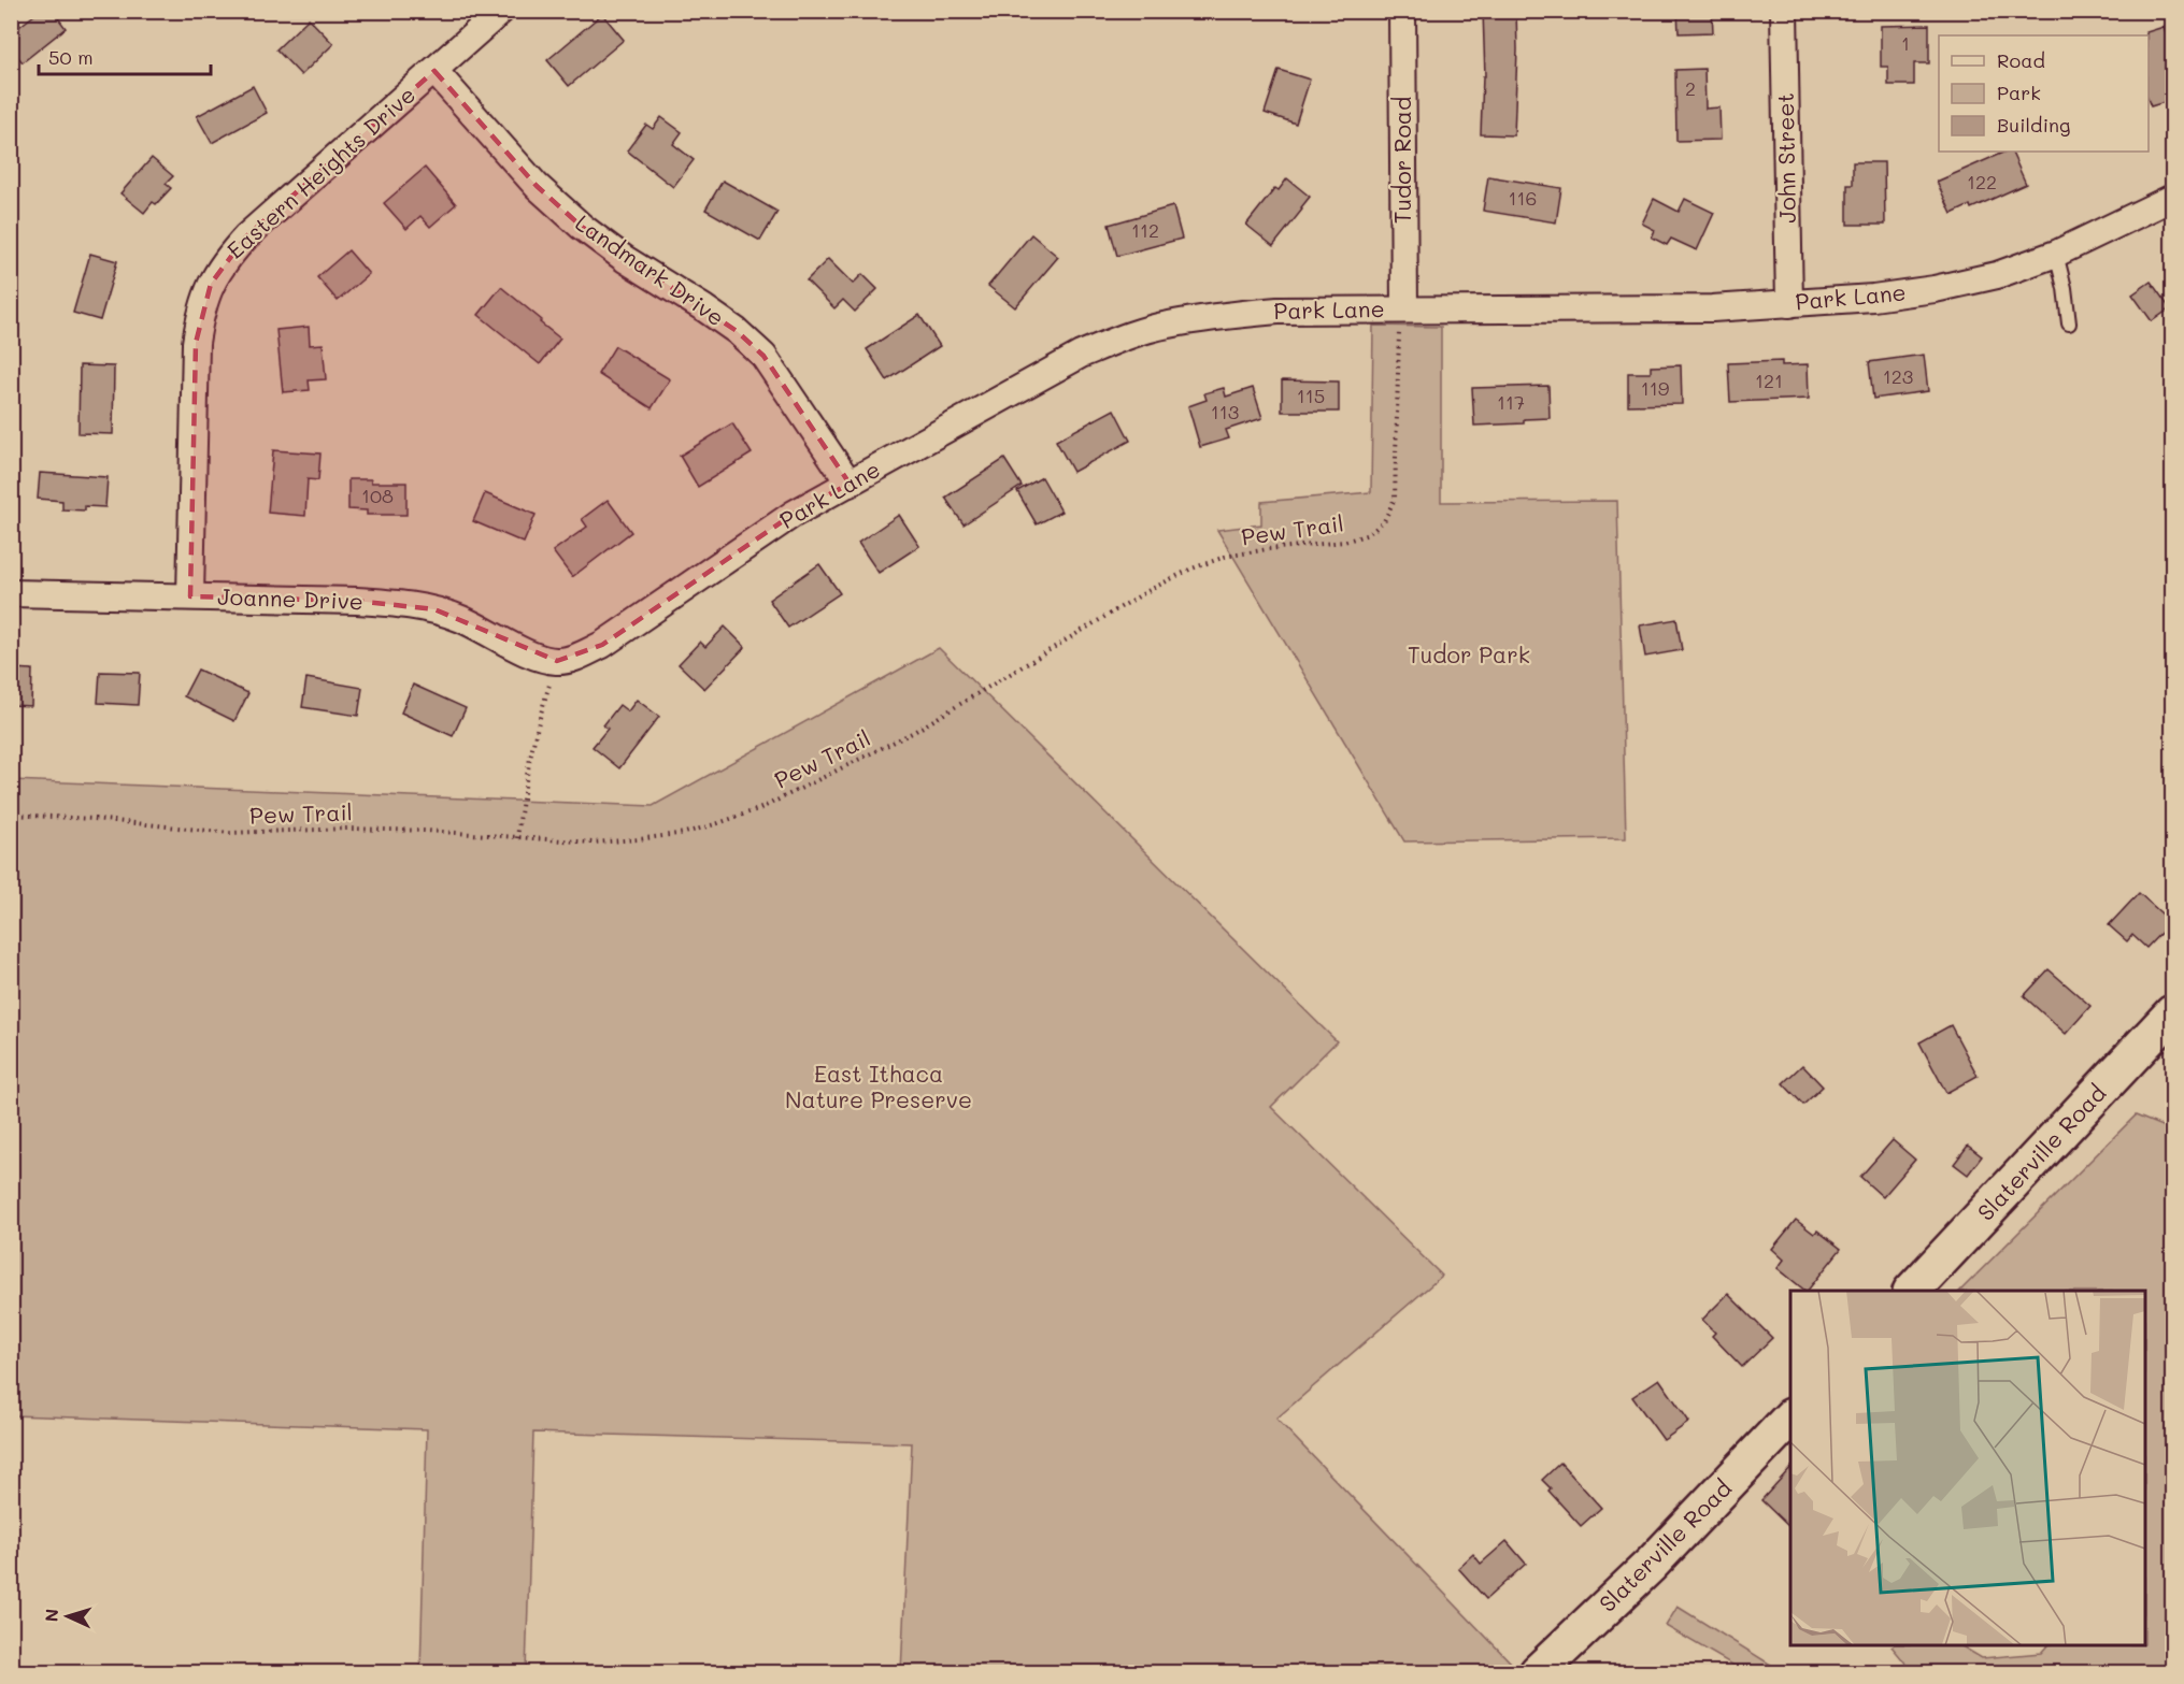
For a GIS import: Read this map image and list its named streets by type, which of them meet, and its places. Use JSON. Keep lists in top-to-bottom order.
{
  "streets": {
    "highway": ["Slaterville Road"],
    "street": [
      "John Street",
      "Tudor Road",
      "Eastern Heights Drive",
      "Landmark Drive",
      "Park Lane",
      "Joanne Drive"
    ],
    "path": ["Pew Trail"]
  },
  "crossings": [
    ["John Street", "Park Lane"],
    ["Tudor Road", "Park Lane"],
    ["Tudor Road", "Pew Trail"],
    ["Eastern Heights Drive", "Landmark Drive"],
    ["Eastern Heights Drive", "Joanne Drive"],
    ["Landmark Drive", "Park Lane"],
    ["Park Lane", "Pew Trail"],
    ["Park Lane", "Joanne Drive"]
  ],
  "parks": ["Tudor Park", "East Ithaca Nature Preserve"],
  "house_numbers": [
    "1",
    "2",
    "122",
    "116",
    "112",
    "123",
    "121",
    "119",
    "115",
    "117",
    "113",
    "108"
  ],
  "legend": ["Road", "Park", "Building"],
  "scale_bar": "50 m",
  "north": "left"
}
